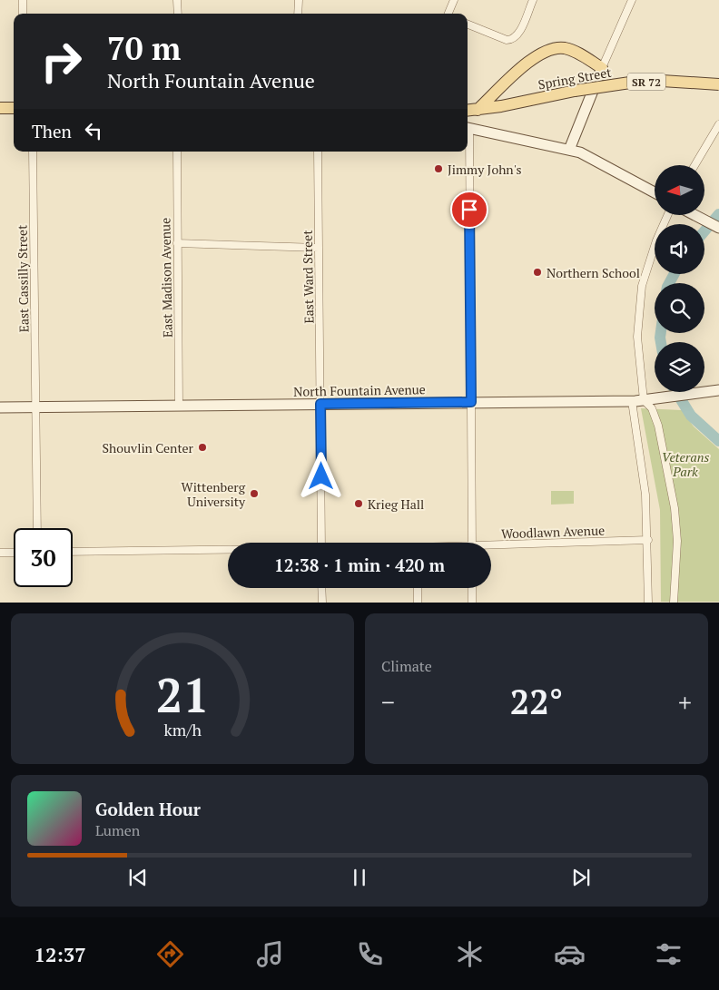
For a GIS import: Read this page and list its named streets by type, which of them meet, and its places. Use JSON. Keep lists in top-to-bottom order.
{
  "streets": {
    "main road": ["Spring Street", "SR 72"],
    "street": [
      "East Ward Street",
      "East Madison Avenue",
      "East Cassilly Street",
      "North Fountain Avenue",
      "Woodlawn Avenue"
    ]
  },
  "crossings": [
    ["East Ward Street", "North Fountain Avenue"],
    ["East Madison Avenue", "North Fountain Avenue"],
    ["East Cassilly Street", "North Fountain Avenue"]
  ],
  "parks": ["Veterans Park"],
  "places": [
    "Jimmy John's",
    "Northern School",
    "Shouvlin Center",
    "Wittenberg University",
    "Krieg Hall"
  ],
  "north": "left",
  "page": {
    "turn": ["70 m", "North Fountain Avenue"],
    "then": "Then",
    "limit": "30",
    "trip": "12:38 · 1 min · 420 m",
    "tile": "Climate",
    "heat": ["−", "22°", "+"],
    "song": ["Golden Hour", "Lumen"],
    "tabs": "12:37",
    "gauge": ["21", "km/h"]
  }
}
